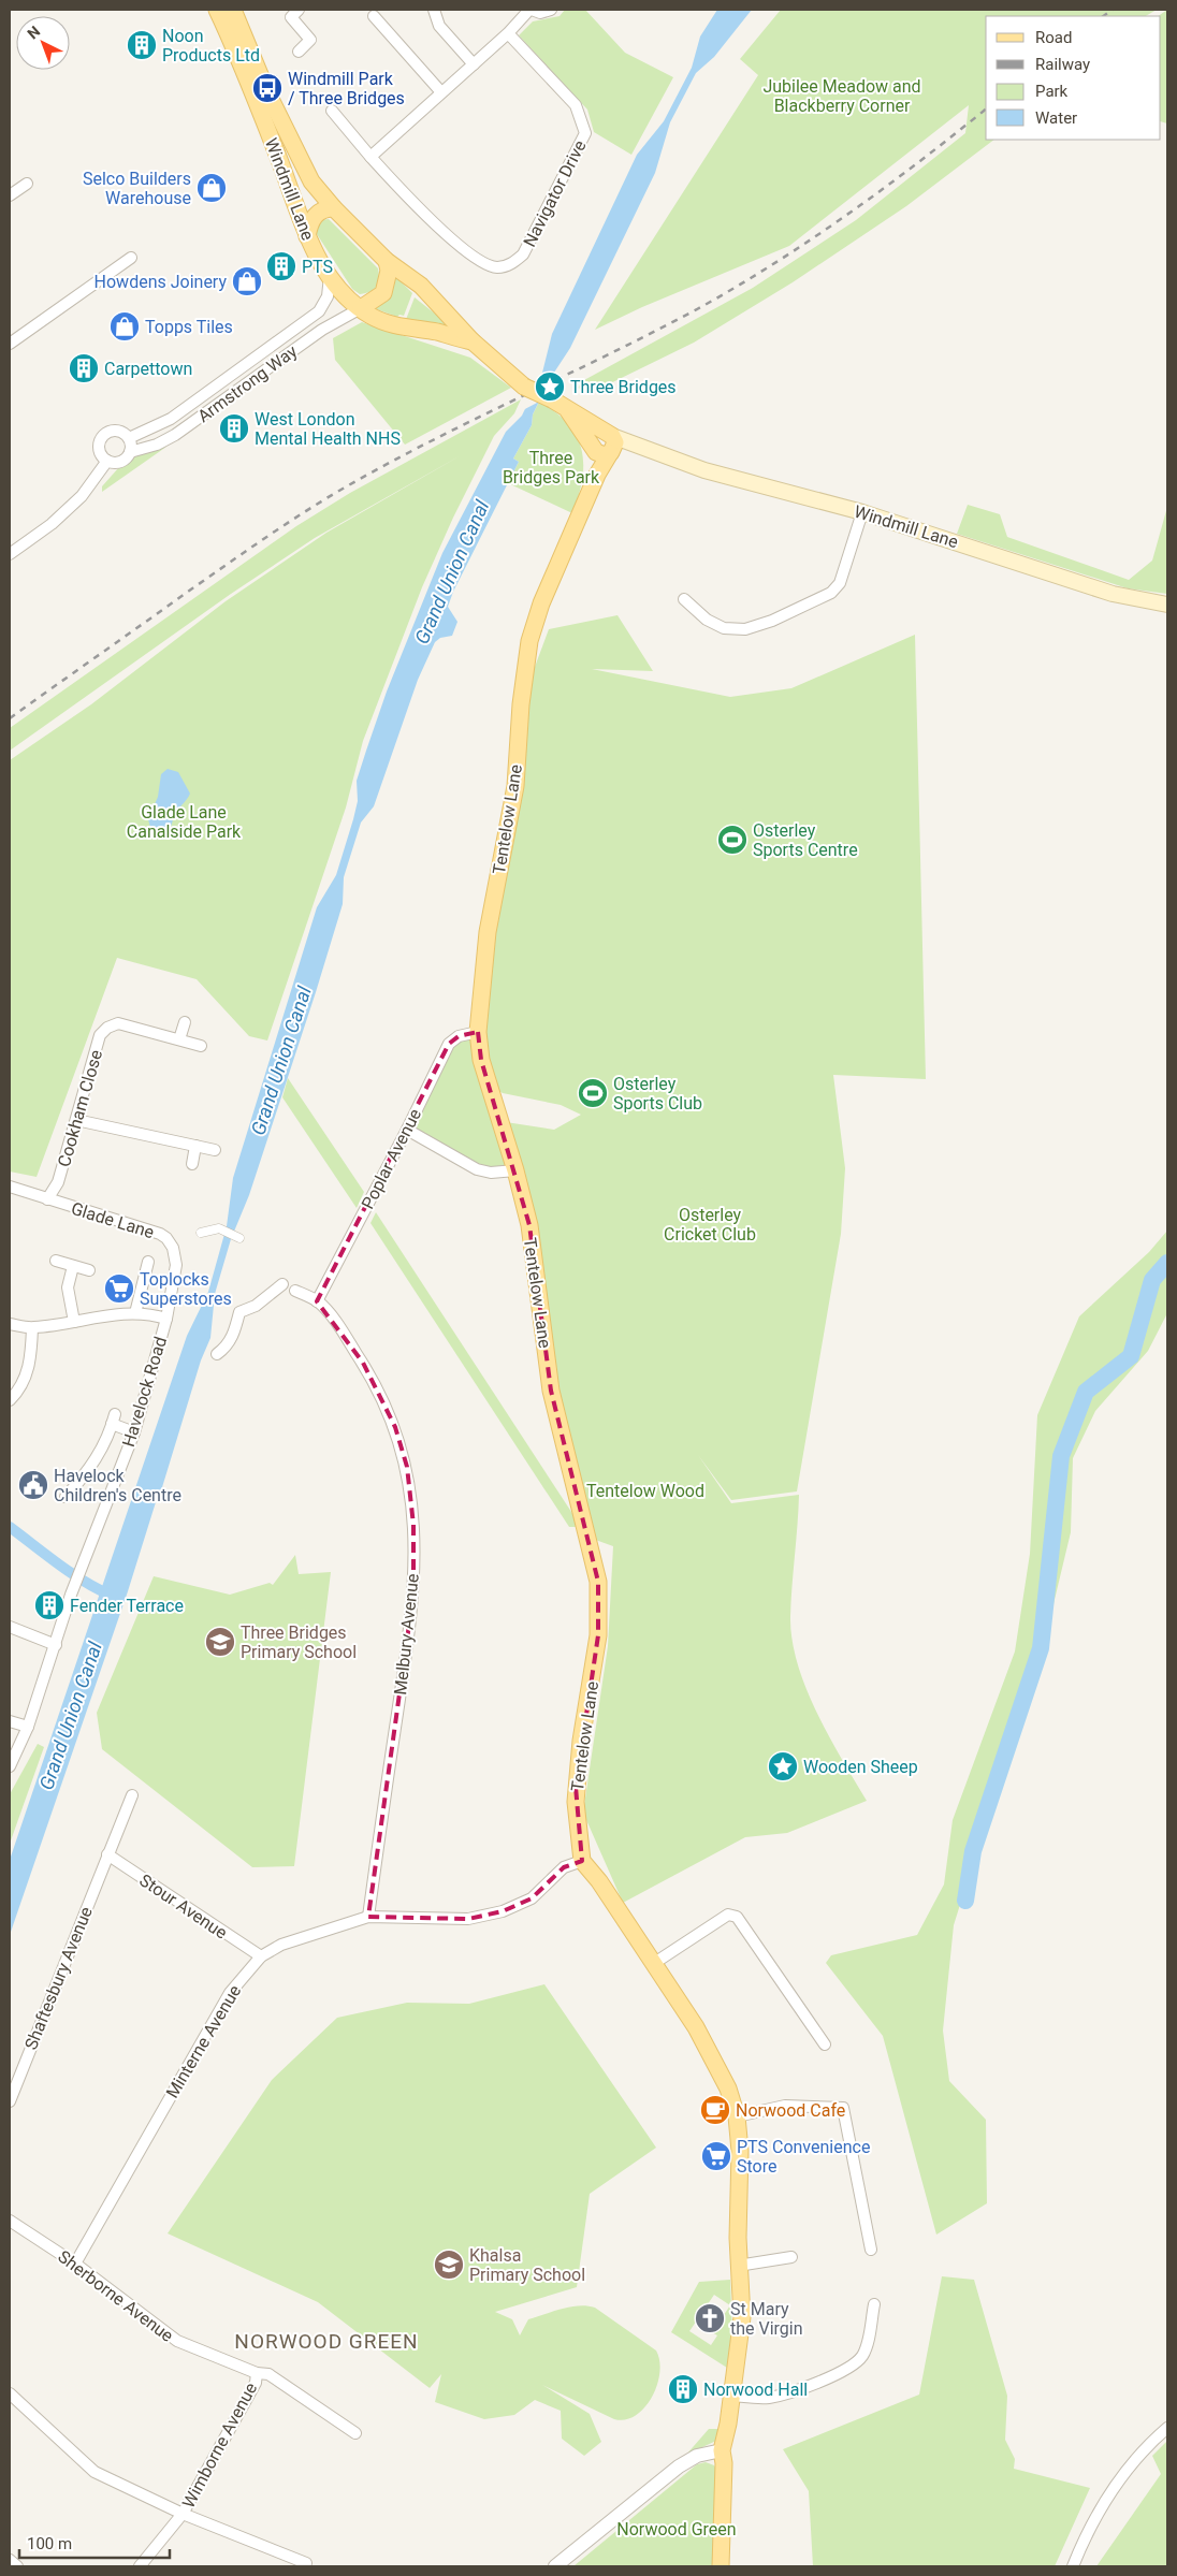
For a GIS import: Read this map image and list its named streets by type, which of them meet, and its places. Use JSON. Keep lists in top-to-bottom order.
{
  "streets": {
    "main road": ["Windmill Lane", "Tentelow Lane"],
    "street": [
      "Navigator Drive",
      "Armstrong Way",
      "Cookham Close",
      "Poplar Avenue",
      "Glade Lane",
      "Havelock Road",
      "Melbury Avenue",
      "Stour Avenue",
      "Shaftesbury Avenue",
      "Minterne Avenue",
      "Sherborne Avenue",
      "Wimborne Avenue"
    ]
  },
  "crossings": [
    ["Windmill Lane", "Armstrong Way"],
    ["Windmill Lane", "Tentelow Lane"],
    ["Tentelow Lane", "Poplar Avenue"],
    ["Tentelow Lane", "Minterne Avenue"],
    ["Cookham Close", "Glade Lane"],
    ["Poplar Avenue", "Melbury Avenue"],
    ["Glade Lane", "Havelock Road"],
    ["Melbury Avenue", "Minterne Avenue"],
    ["Stour Avenue", "Shaftesbury Avenue"],
    ["Stour Avenue", "Minterne Avenue"],
    ["Minterne Avenue", "Sherborne Avenue"],
    ["Sherborne Avenue", "Wimborne Avenue"]
  ],
  "districts": ["NORWOOD GREEN"],
  "water": ["Grand Union Canal"],
  "parks": [
    "Jubilee Meadow and Blackberry Corner",
    "Three Bridges Park",
    "Glade Lane Canalside Park",
    "Osterley Cricket Club",
    "Tentelow Wood",
    "Norwood Green"
  ],
  "places": {
    "building": [
      "Noon Products Ltd",
      "PTS",
      "Carpettown",
      "West London Mental Health NHS",
      "Fender Terrace",
      "Norwood Hall"
    ],
    "bus stop": ["Windmill Park / Three Bridges"],
    "shop": ["Selco Builders Warehouse", "Howdens Joinery", "Topps Tiles"],
    "place": ["Three Bridges", "Wooden Sheep"],
    "sports": ["Osterley Sports Centre", "Osterley Sports Club"],
    "supermarket": ["Toplocks Superstores", "PTS Convenience Store"],
    "public building": ["Havelock Children's Centre"],
    "school or university": ["Three Bridges Primary School", "Khalsa Primary School"],
    "cafe": ["Norwood Cafe"],
    "church": ["St Mary the Virgin"]
  },
  "legend": [
    "Road",
    "Railway",
    "Park",
    "Water"
  ],
  "scale_bar": "100 m",
  "north": "top left"
}
